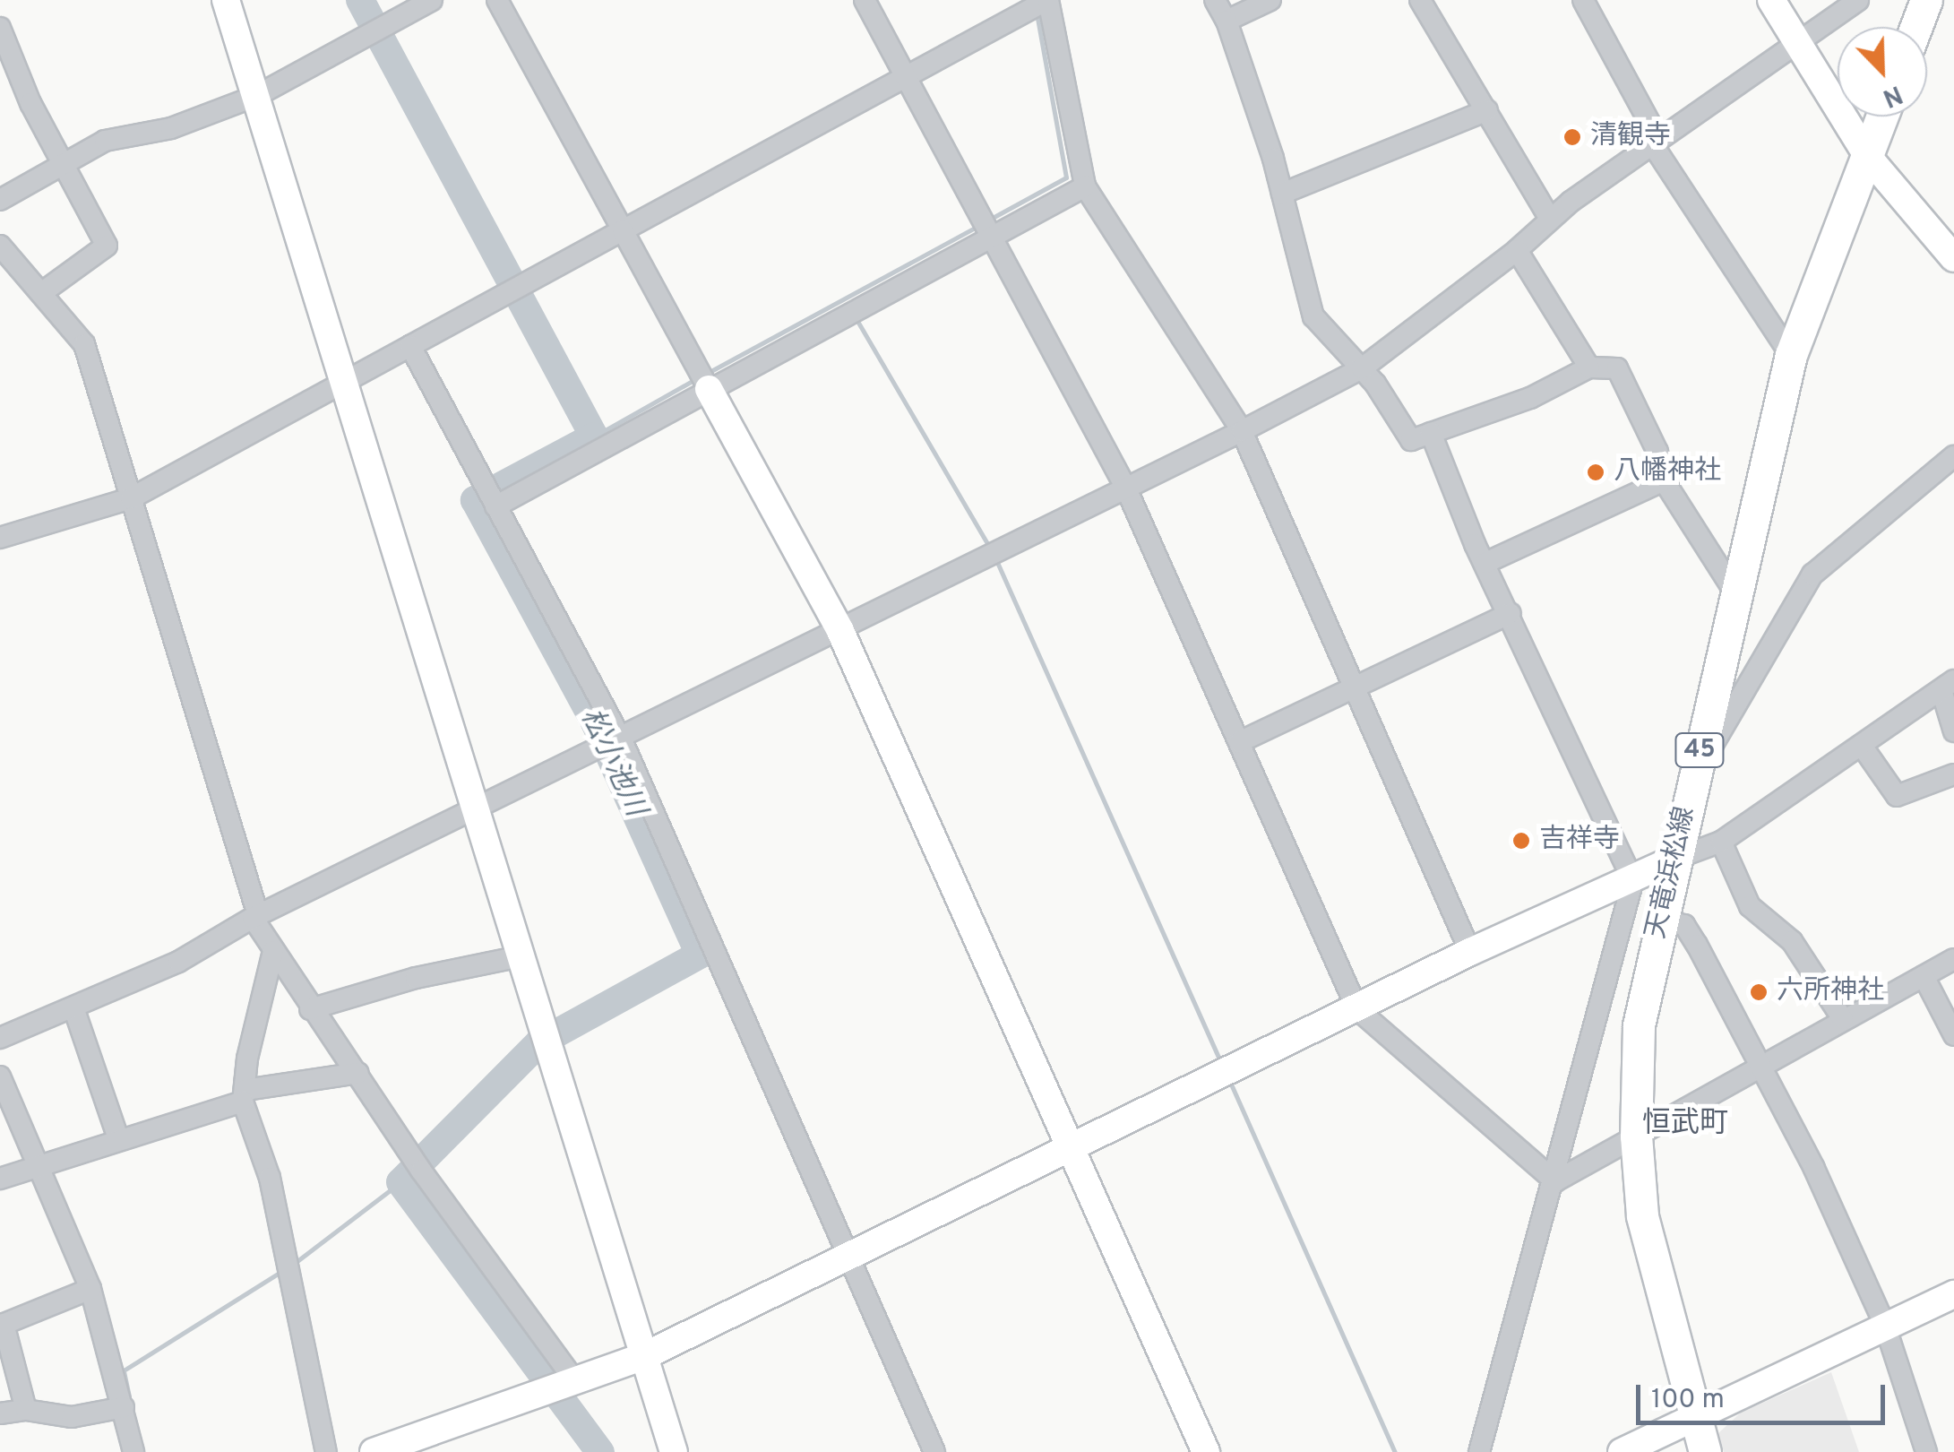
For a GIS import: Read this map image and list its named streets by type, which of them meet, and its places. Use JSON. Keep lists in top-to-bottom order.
{
  "streets": {
    "main road": ["45", "天竜浜松線"]
  },
  "districts": ["恒武町"],
  "water": ["松小池川"],
  "places": [
    "清観寺",
    "八幡神社",
    "吉祥寺",
    "六所神社"
  ],
  "scale_bar": "100 m",
  "north": "bottom right"
}
